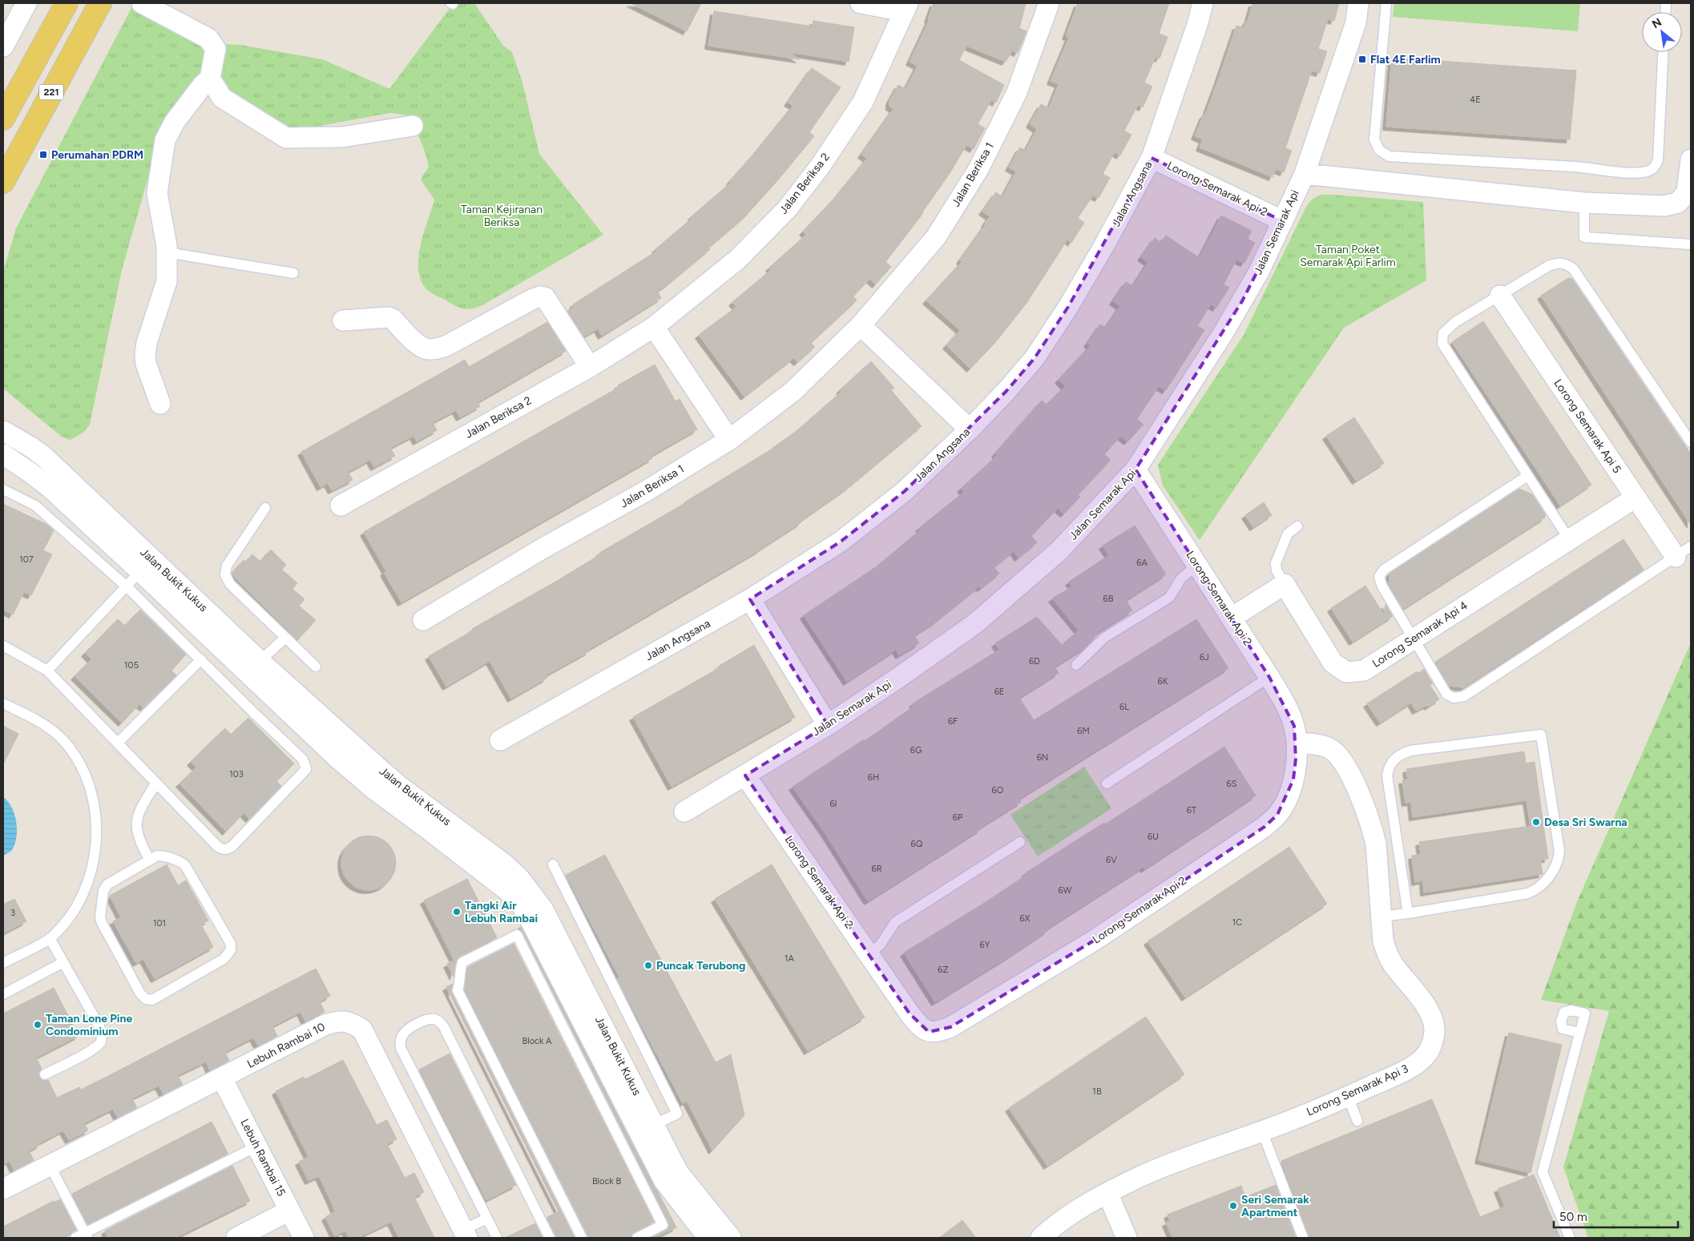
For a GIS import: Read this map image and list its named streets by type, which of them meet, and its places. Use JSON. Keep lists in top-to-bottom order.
{
  "streets": {
    "main road": ["221"],
    "street": [
      "Jalan Beriksa 1",
      "Jalan Beriksa 2",
      "Lorong Semarak Api 2",
      "Jalan Angsana",
      "Jalan Semarak Api",
      "Lorong Semarak Api 5",
      "Jalan Bukit Kukus",
      "Lorong Semarak Api 4",
      "Lebuh Rambai 10",
      "Lorong Semarak Api 3",
      "Lebuh Rambai 15"
    ]
  },
  "crossings": [
    ["Lorong Semarak Api 2", "Jalan Angsana"],
    ["Lorong Semarak Api 2", "Jalan Semarak Api"],
    ["Lorong Semarak Api 2", "Lorong Semarak Api 3"],
    ["Lorong Semarak Api 5", "Lorong Semarak Api 4"],
    ["Lebuh Rambai 10", "Lebuh Rambai 15"]
  ],
  "parks": ["Taman Kejiranan Beriksa", "Taman Poket Semarak Api Farlim"],
  "places": {
    "transit": ["Flat 4E Farlim", "Perumahan PDRM"],
    "other": [
      "Desa Sri Swarna",
      "Tangki Air Lebuh Rambai",
      "Puncak Terubong",
      "Taman Lone Pine Condominium",
      "Seri Semarak Apartment"
    ]
  },
  "house_numbers": [
    "4E",
    "107",
    "6A",
    "6B",
    "6J",
    "6D",
    "105",
    "6K",
    "6E",
    "6L",
    "6F",
    "6M",
    "6G",
    "6N",
    "103",
    "6H",
    "6S",
    "6O",
    "6I",
    "6T",
    "6P",
    "6U",
    "6Q",
    "6V",
    "6R",
    "6W",
    "3",
    "6X",
    "1C",
    "101",
    "6Y",
    "1A",
    "6Z",
    "Block A",
    "1B",
    "Block B"
  ],
  "scale_bar": "50 m",
  "north": "top left"
}
